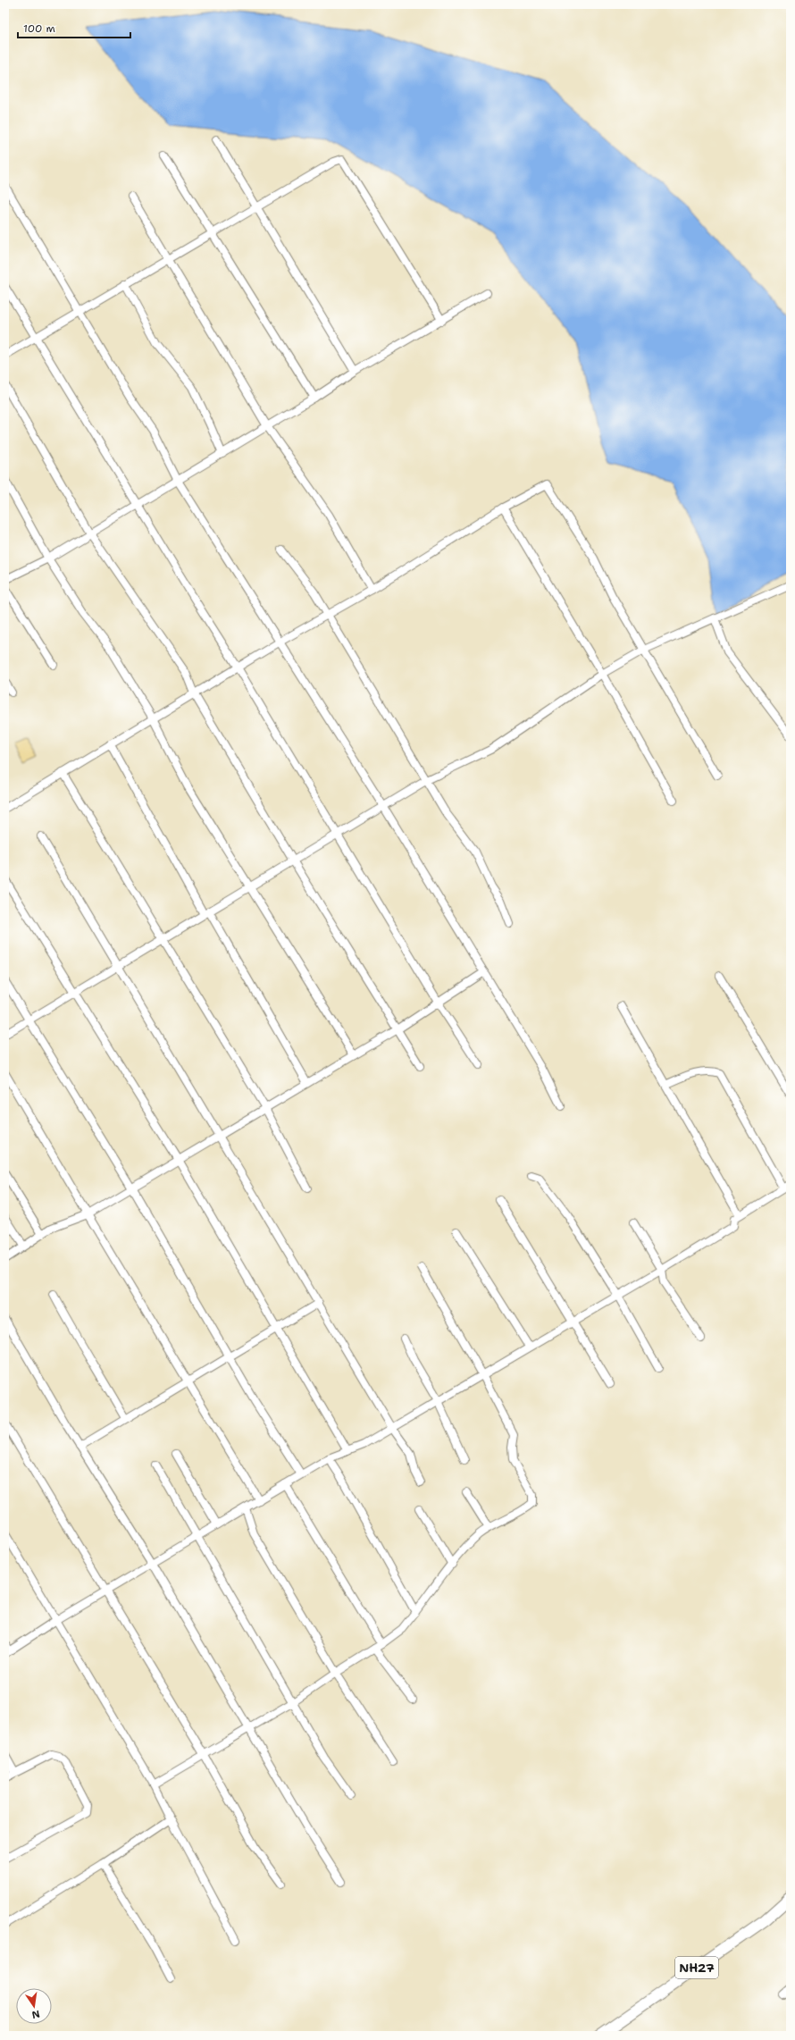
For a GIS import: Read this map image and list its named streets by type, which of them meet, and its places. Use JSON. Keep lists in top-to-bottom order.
{
  "streets": {
    "highway": ["NH27"]
  },
  "scale_bar": "100 m",
  "north": "bottom"
}
